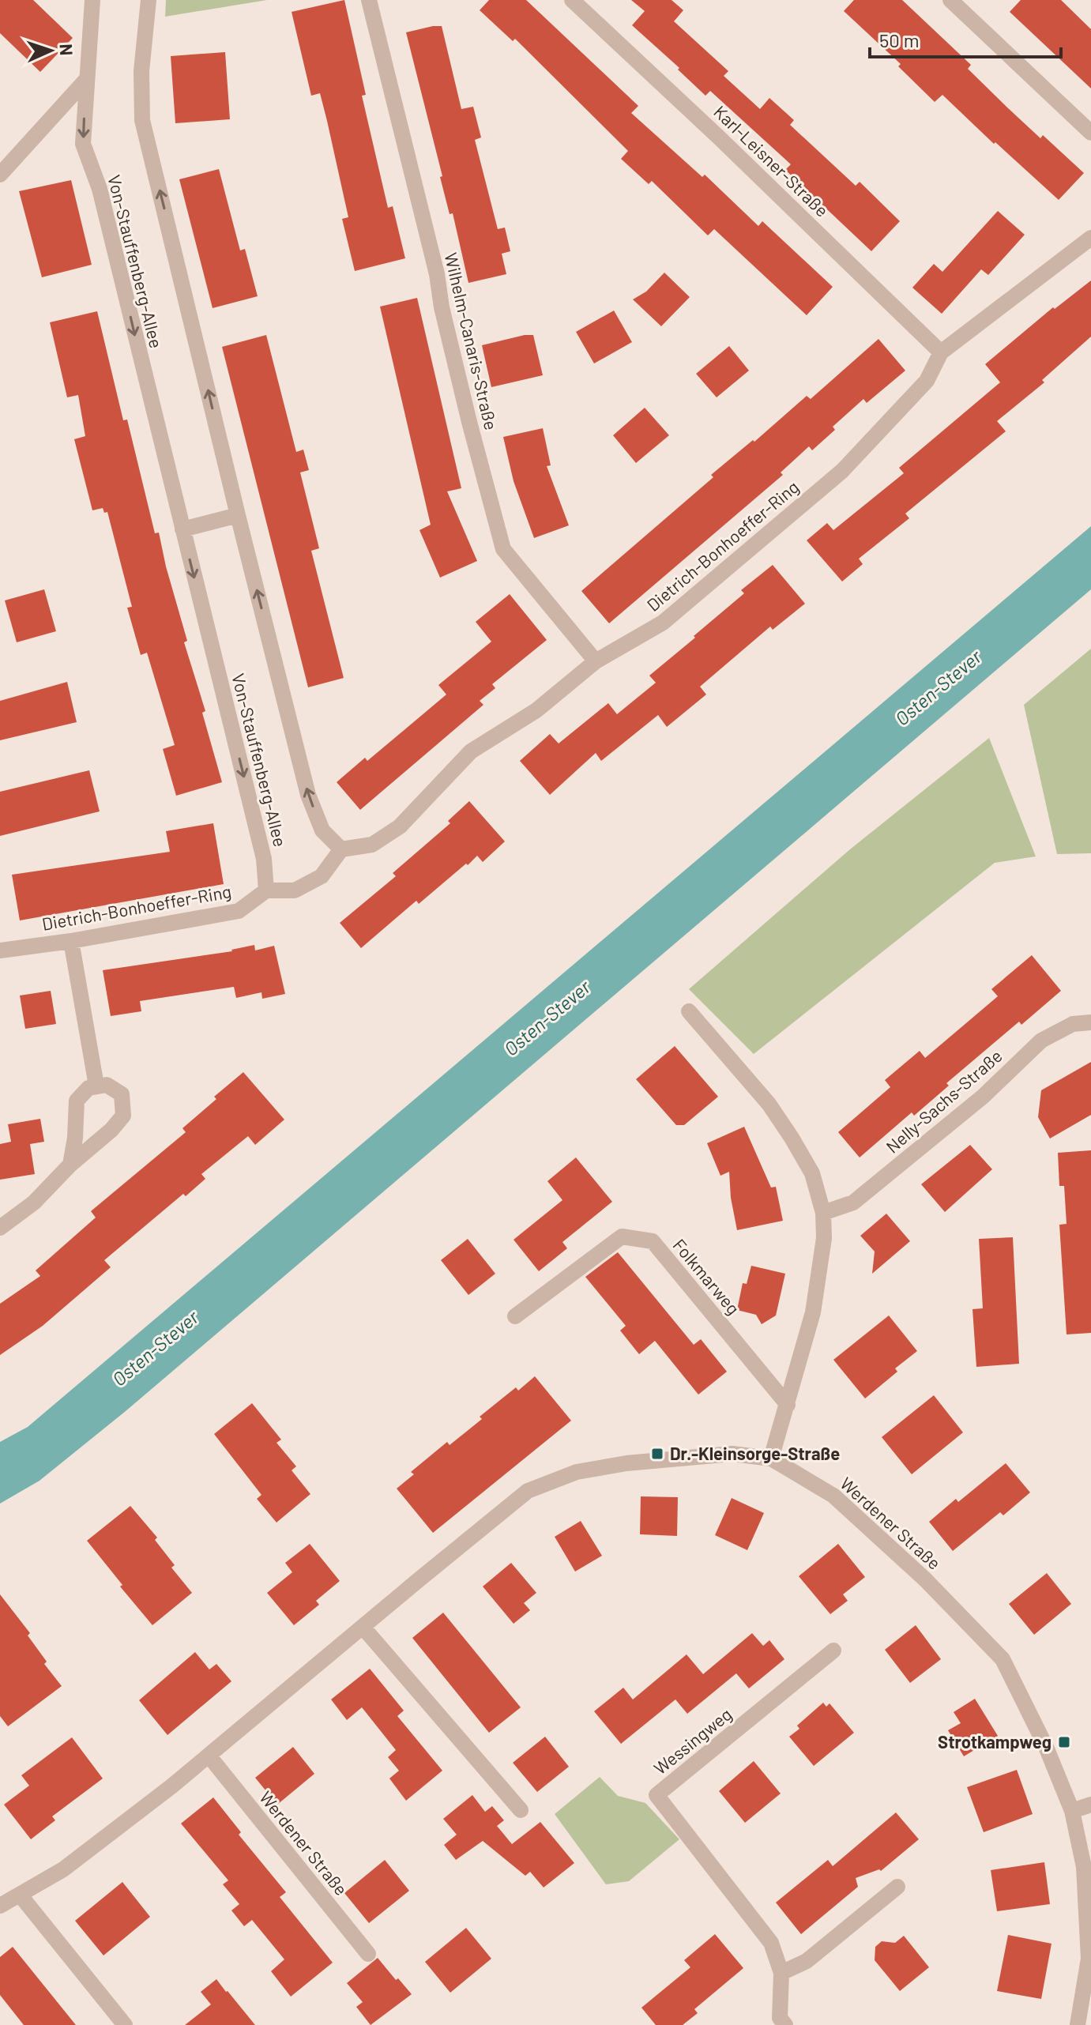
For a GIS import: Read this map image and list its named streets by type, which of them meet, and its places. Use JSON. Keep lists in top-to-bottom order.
{
  "streets": {
    "street": [
      "Karl-Leisner-Straße",
      "Von-Stauffenberg-Allee",
      "Wilhelm-Canaris-Straße",
      "Dietrich-Bonhoeffer-Ring",
      "Nelly-Sachs-Straße",
      "Folkmarweg",
      "Werdener Straße",
      "Wessingweg"
    ]
  },
  "crossings": [
    ["Karl-Leisner-Straße", "Dietrich-Bonhoeffer-Ring"],
    ["Von-Stauffenberg-Allee", "Dietrich-Bonhoeffer-Ring"],
    ["Wilhelm-Canaris-Straße", "Dietrich-Bonhoeffer-Ring"]
  ],
  "water": ["Osten-Stever"],
  "places": {
    "transit": ["Dr.-Kleinsorge-Straße", "Strotkampweg"]
  },
  "scale_bar": "50 m",
  "north": "right"
}
